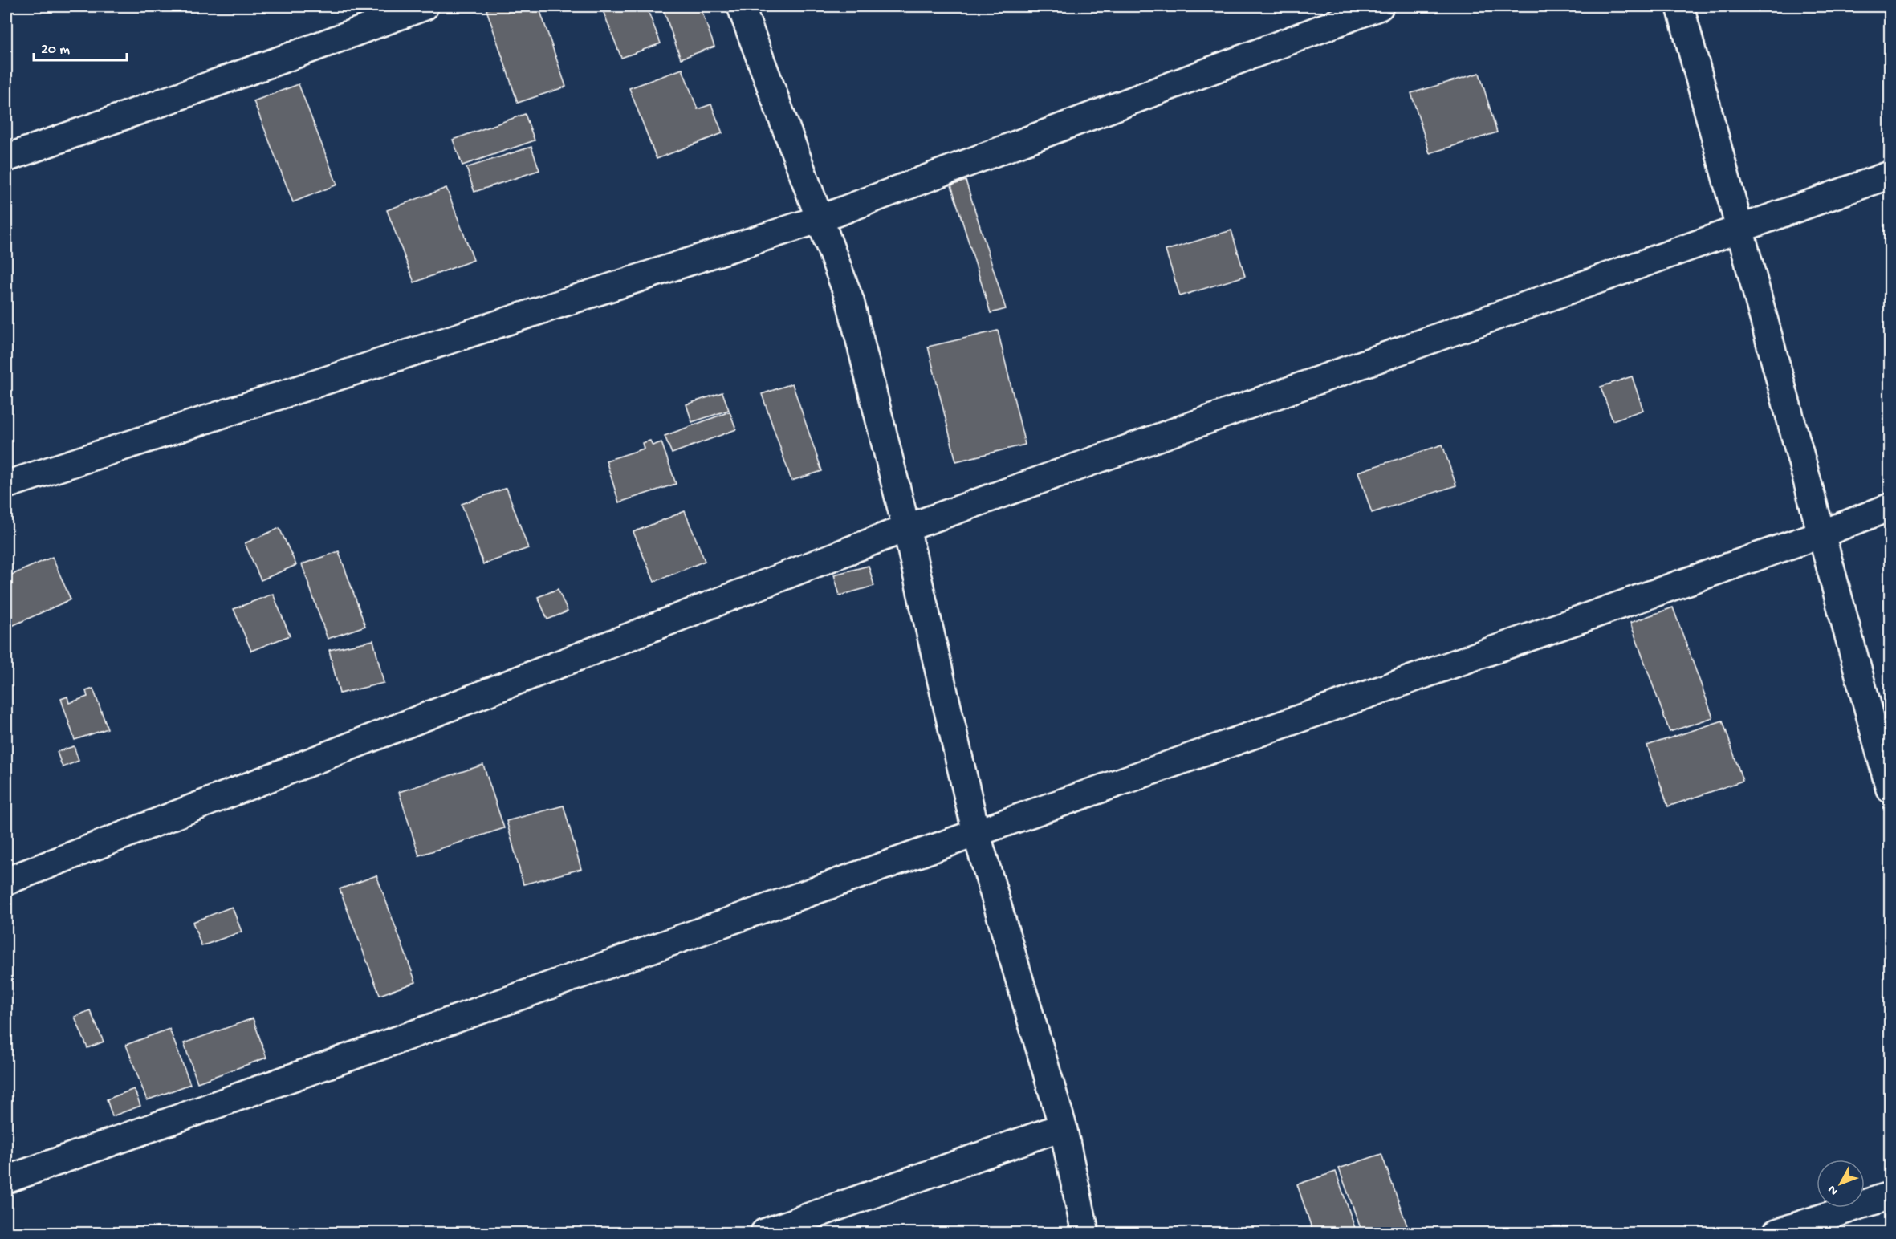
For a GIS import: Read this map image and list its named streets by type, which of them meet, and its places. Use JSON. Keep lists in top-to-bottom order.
{
  "scale_bar": "20 m",
  "north": "bottom left"
}
